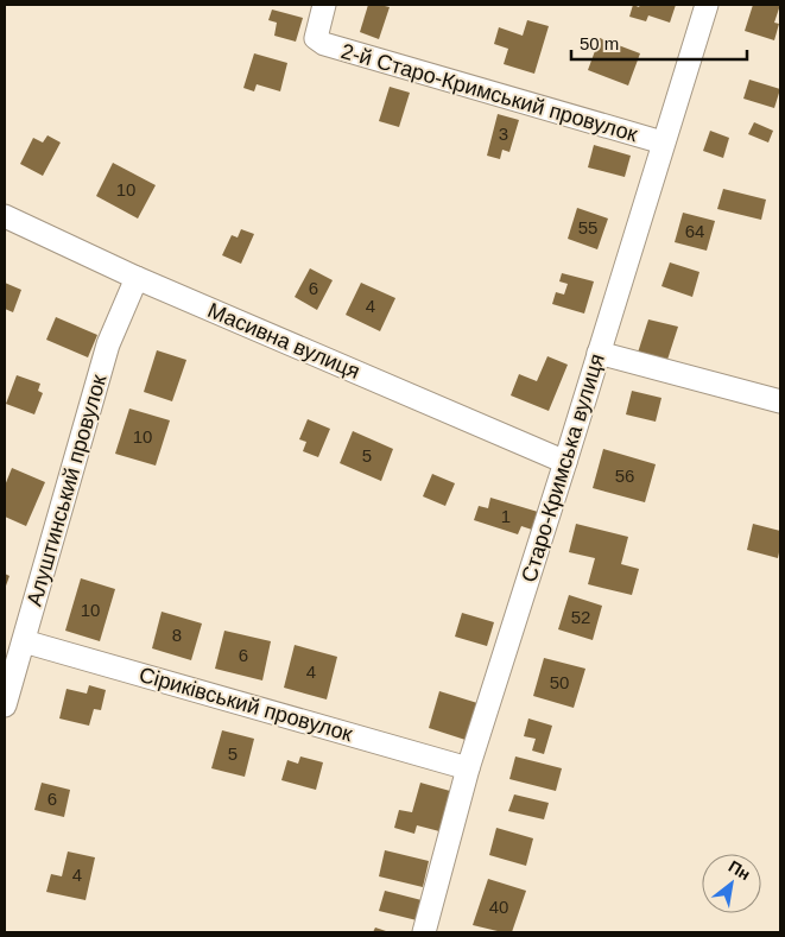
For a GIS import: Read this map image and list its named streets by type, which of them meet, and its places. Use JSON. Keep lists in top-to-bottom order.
{
  "streets": {
    "street": [
      "2-й Старо-Кримський провулок",
      "Масивна вулиця",
      "Старо-Кримська вулиця",
      "Алуштинський провулок",
      "Сіриківський провулок"
    ]
  },
  "crossings": [
    ["2-й Старо-Кримський провулок", "Старо-Кримська вулиця"],
    ["Масивна вулиця", "Старо-Кримська вулиця"],
    ["Масивна вулиця", "Алуштинський провулок"],
    ["Старо-Кримська вулиця", "Сіриківський провулок"],
    ["Алуштинський провулок", "Сіриківський провулок"]
  ],
  "house_numbers": [
    "3",
    "10",
    "55",
    "64",
    "6",
    "4",
    "10",
    "5",
    "56",
    "1",
    "10",
    "52",
    "8",
    "6",
    "4",
    "50",
    "5",
    "6",
    "4",
    "40"
  ],
  "scale_bar": "50 m",
  "north": "top right"
}
